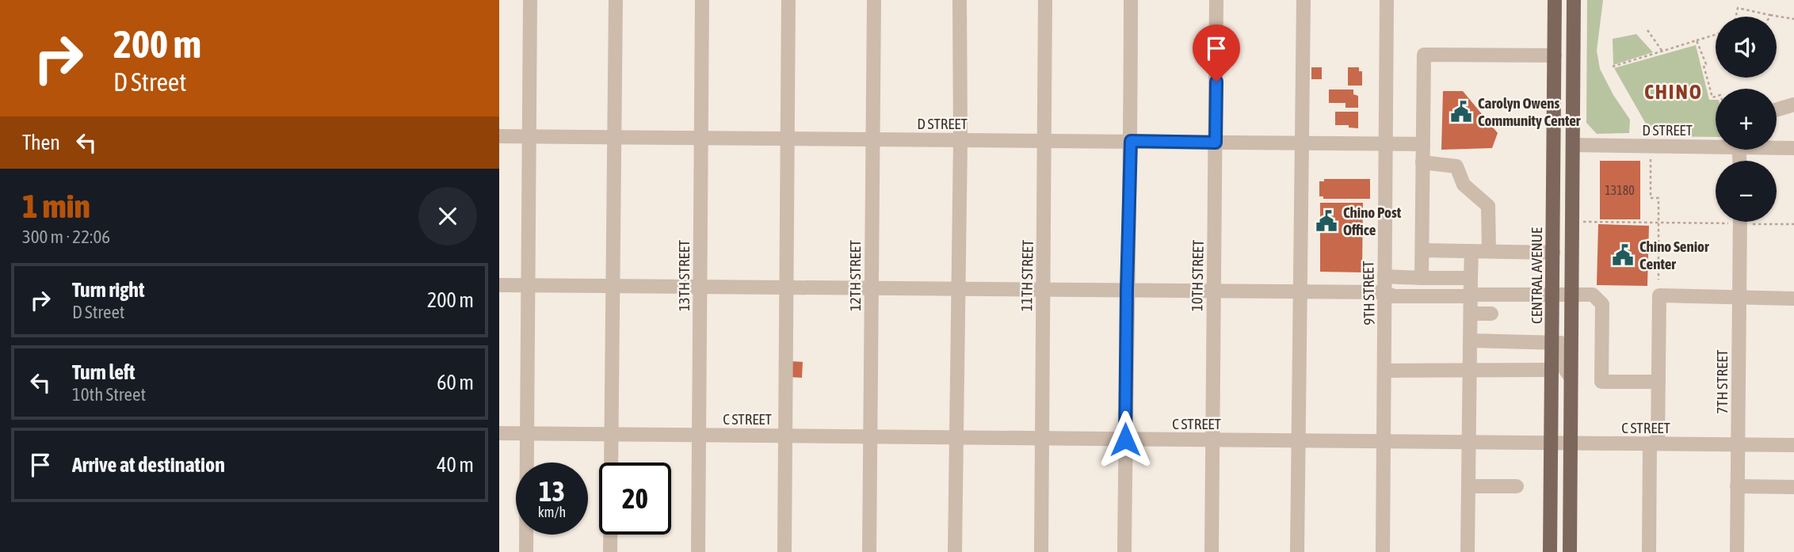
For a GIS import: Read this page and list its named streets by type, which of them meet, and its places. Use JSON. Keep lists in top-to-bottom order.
{
  "streets": {
    "main road": ["CENTRAL AVENUE"],
    "street": [
      "D STREET",
      "13TH STREET",
      "12TH STREET",
      "11TH STREET",
      "10TH STREET",
      "9TH STREET",
      "7TH STREET",
      "C STREET"
    ]
  },
  "crossings": [
    ["D STREET", "13TH STREET"],
    ["D STREET", "12TH STREET"],
    ["D STREET", "11TH STREET"],
    ["D STREET", "10TH STREET"],
    ["D STREET", "9TH STREET"],
    ["13TH STREET", "C STREET"],
    ["12TH STREET", "C STREET"],
    ["11TH STREET", "C STREET"],
    ["10TH STREET", "C STREET"],
    ["CENTRAL AVENUE", "C STREET"],
    ["9TH STREET", "C STREET"],
    ["7TH STREET", "C STREET"]
  ],
  "districts": ["CHINO"],
  "places": {
    "public building": ["Carolyn Owens Community Center", "Chino Post Office", "Chino Senior Center"]
  },
  "house_numbers": ["13180"],
  "page": {
    "turn": ["200 m", "D Street"],
    "map_buttons": ["+", "−"],
    "then": "Then",
    "heading": ["1 min", "300 m · 22:06"],
    "list": [
      {
        "name": "Turn right",
        "note": "D Street",
        "value": "200 m"
      },
      {
        "name": "Turn left",
        "note": "10th Street",
        "value": "60 m"
      },
      {
        "name": "Arrive at destination",
        "value": "40 m"
      }
    ],
    "speed": "13 km/h",
    "limit": "20"
  }
}
